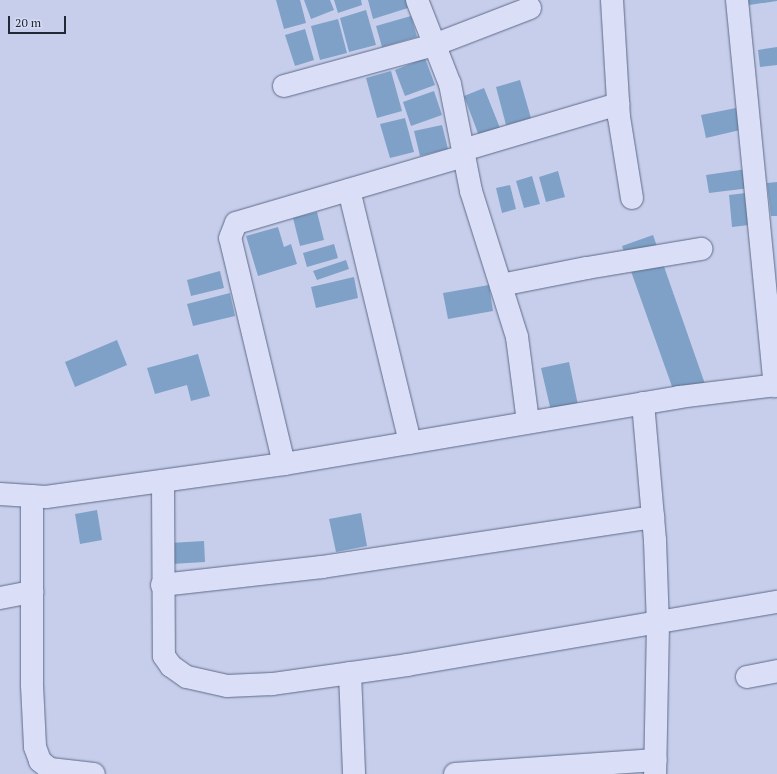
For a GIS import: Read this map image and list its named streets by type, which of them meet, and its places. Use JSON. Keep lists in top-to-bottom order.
{
  "scale_bar": "20 m"
}
